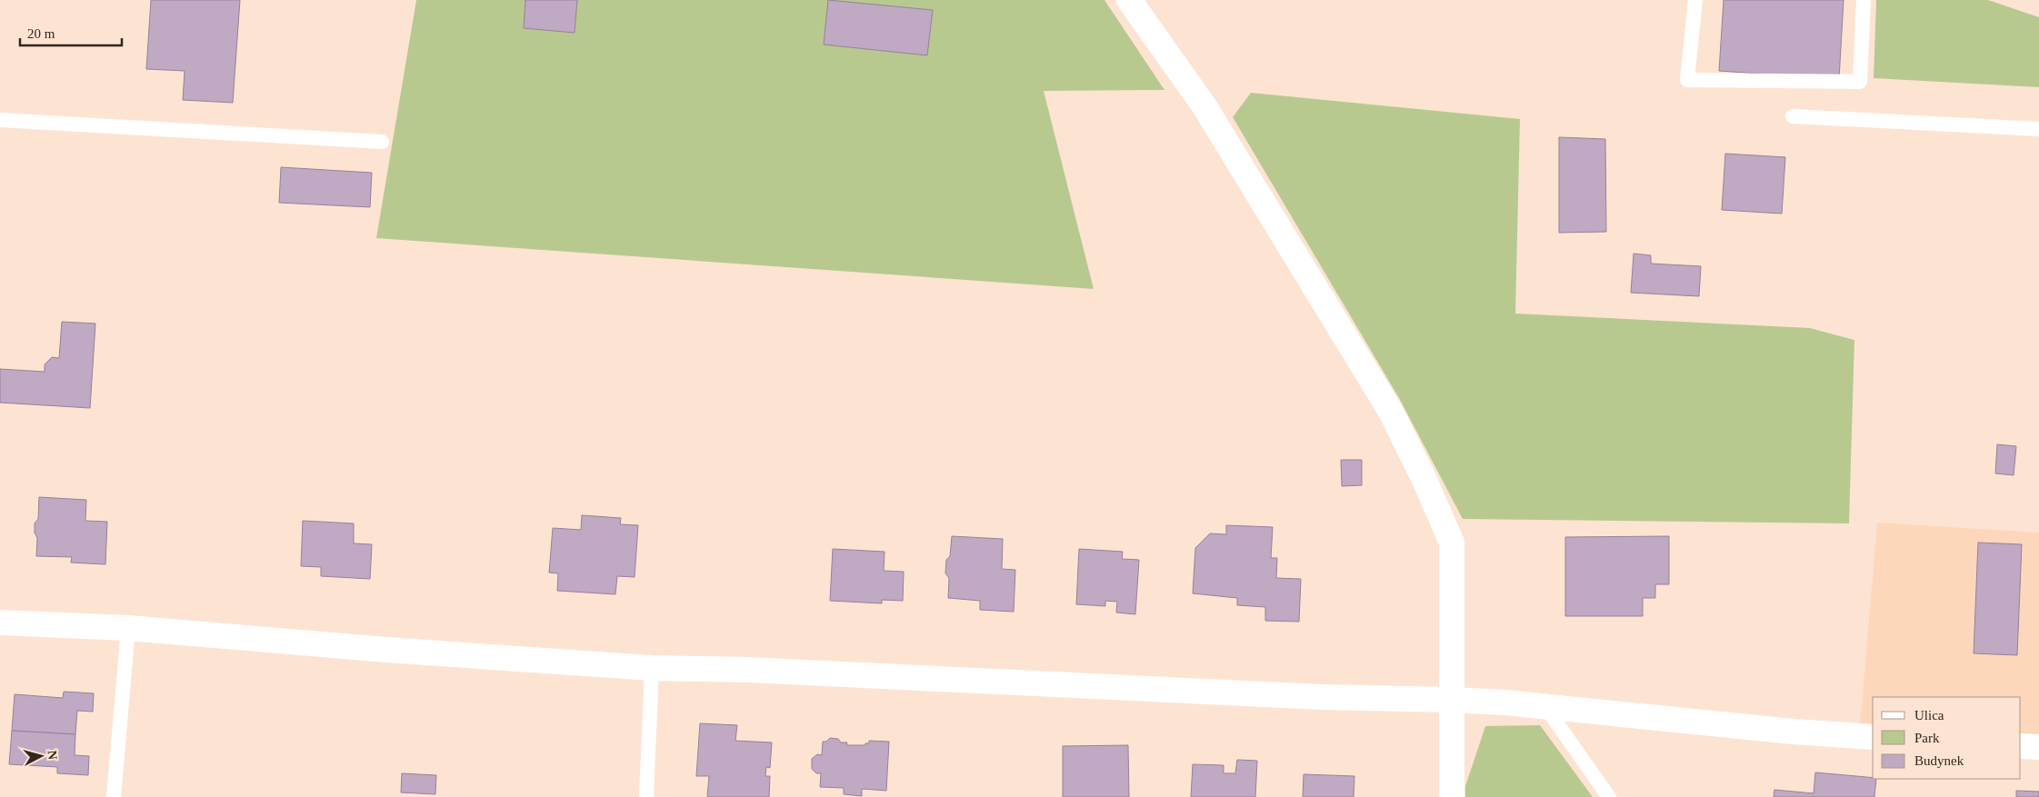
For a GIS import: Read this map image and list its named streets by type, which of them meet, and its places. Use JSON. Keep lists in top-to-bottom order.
{
  "legend": ["Ulica", "Park", "Budynek"],
  "scale_bar": "20 m",
  "north": "right"
}
